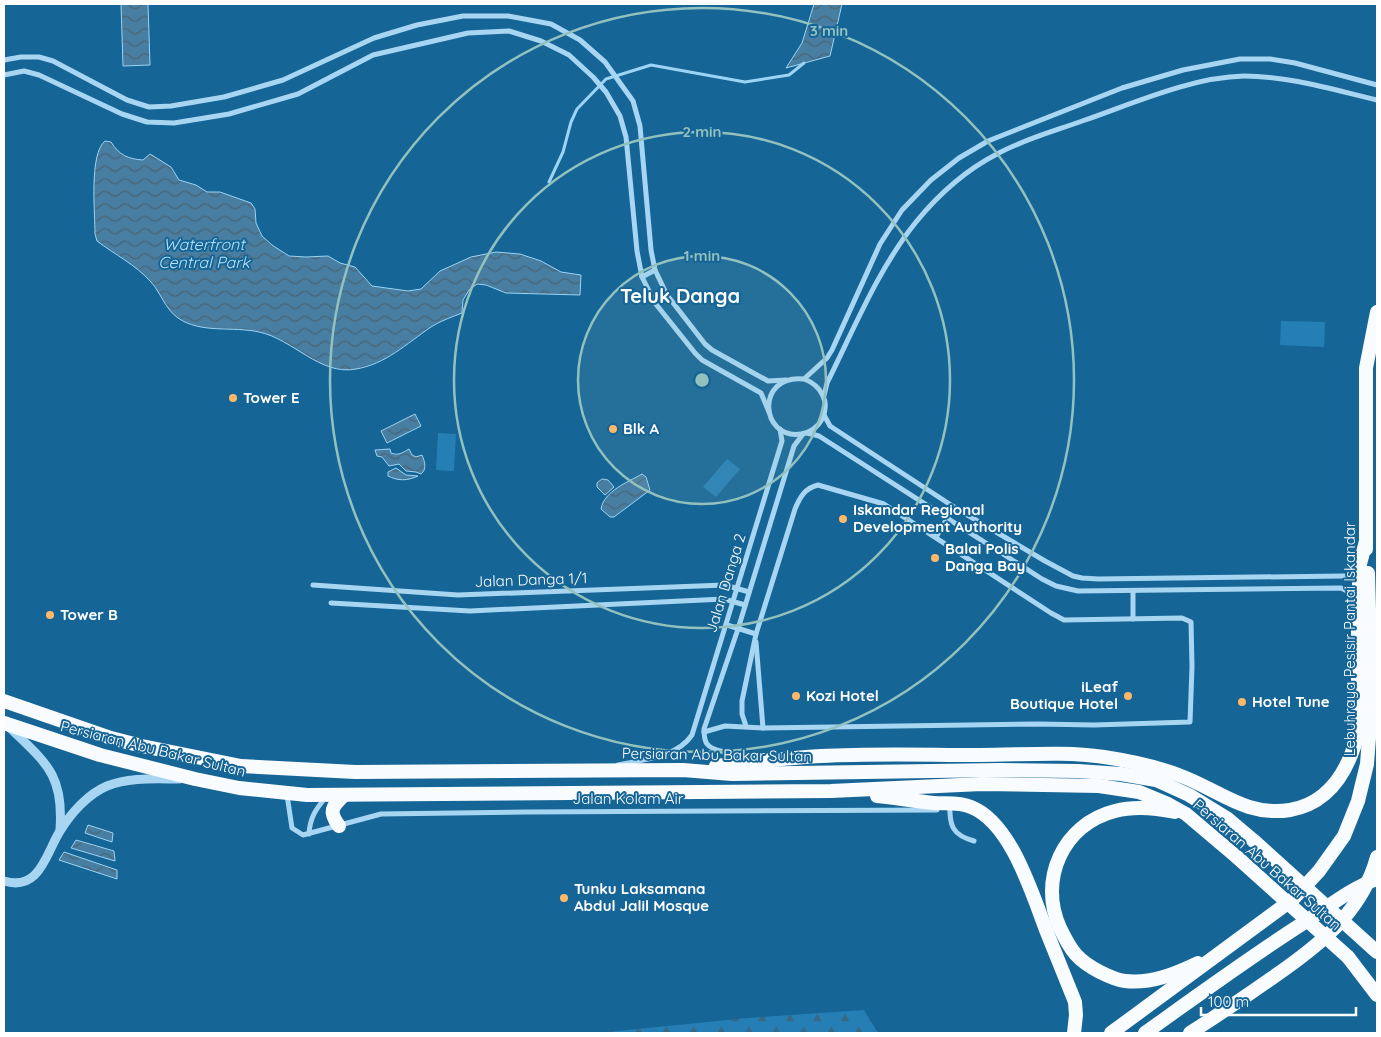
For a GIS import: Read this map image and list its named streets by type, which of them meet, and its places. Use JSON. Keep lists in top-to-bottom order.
{
  "streets": {
    "highway": ["Lebuhraya Pesisir Pantai Iskandar", "Persiaran Abu Bakar Sultan"],
    "street": ["Jalan Danga 1/1", "Jalan Danga 2", "Jalan Kolam Air"]
  },
  "crossings": [
    ["Jalan Danga 1/1", "Jalan Danga 2"],
    ["Jalan Danga 2", "Persiaran Abu Bakar Sultan"]
  ],
  "districts": ["Teluk Danga"],
  "water": ["Waterfront Central Park"],
  "places": [
    "Tower E",
    "Blk A",
    "Iskandar Regional Development Authority",
    "Balai Polis Danga Bay",
    "Tower B",
    "Kozi Hotel",
    "iLeaf Boutique Hotel",
    "Hotel Tune",
    "Tunku Laksamana Abdul Jalil Mosque"
  ],
  "scale_bar": "100 m",
  "rings": ["3 min", "2 min", "1 min"]
}
